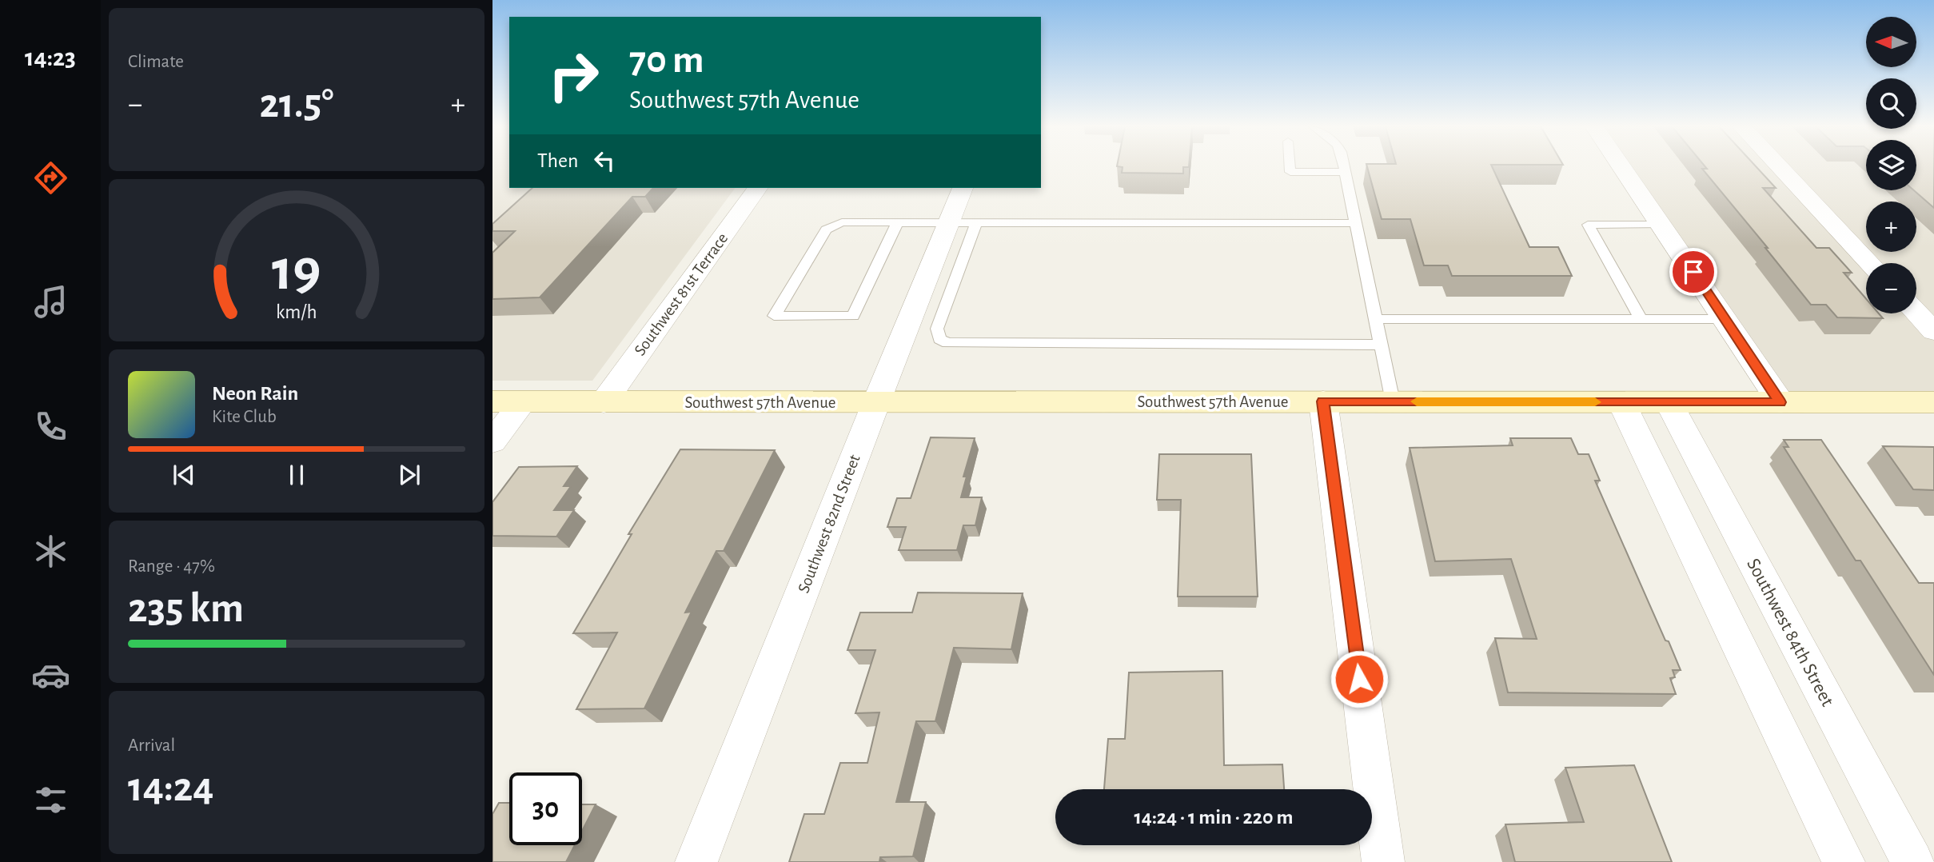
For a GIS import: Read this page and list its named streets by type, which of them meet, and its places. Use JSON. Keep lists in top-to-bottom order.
{
  "streets": {
    "main road": ["Southwest 57th Avenue"],
    "street": ["Southwest 81st Terrace", "Southwest 82nd Street", "Southwest 84th Street"]
  },
  "crossings": [
    ["Southwest 81st Terrace", "Southwest 57th Avenue"],
    ["Southwest 57th Avenue", "Southwest 82nd Street"],
    ["Southwest 57th Avenue", "Southwest 84th Street"]
  ],
  "north": "left",
  "page": {
    "tabs": "14:23",
    "tile": [
      "Climate",
      ["Range · 47%", "235 km"],
      ["Arrival", "14:24"]
    ],
    "map_buttons": ["+", "−"],
    "turn": ["70 m", "Southwest 57th Avenue"],
    "heat": ["−", "21.5°", "+"],
    "then": "Then",
    "song": ["Neon Rain", "Kite Club"],
    "limit": "30",
    "trip": "14:24 · 1 min · 220 m",
    "gauge": ["19", "km/h"]
  }
}
